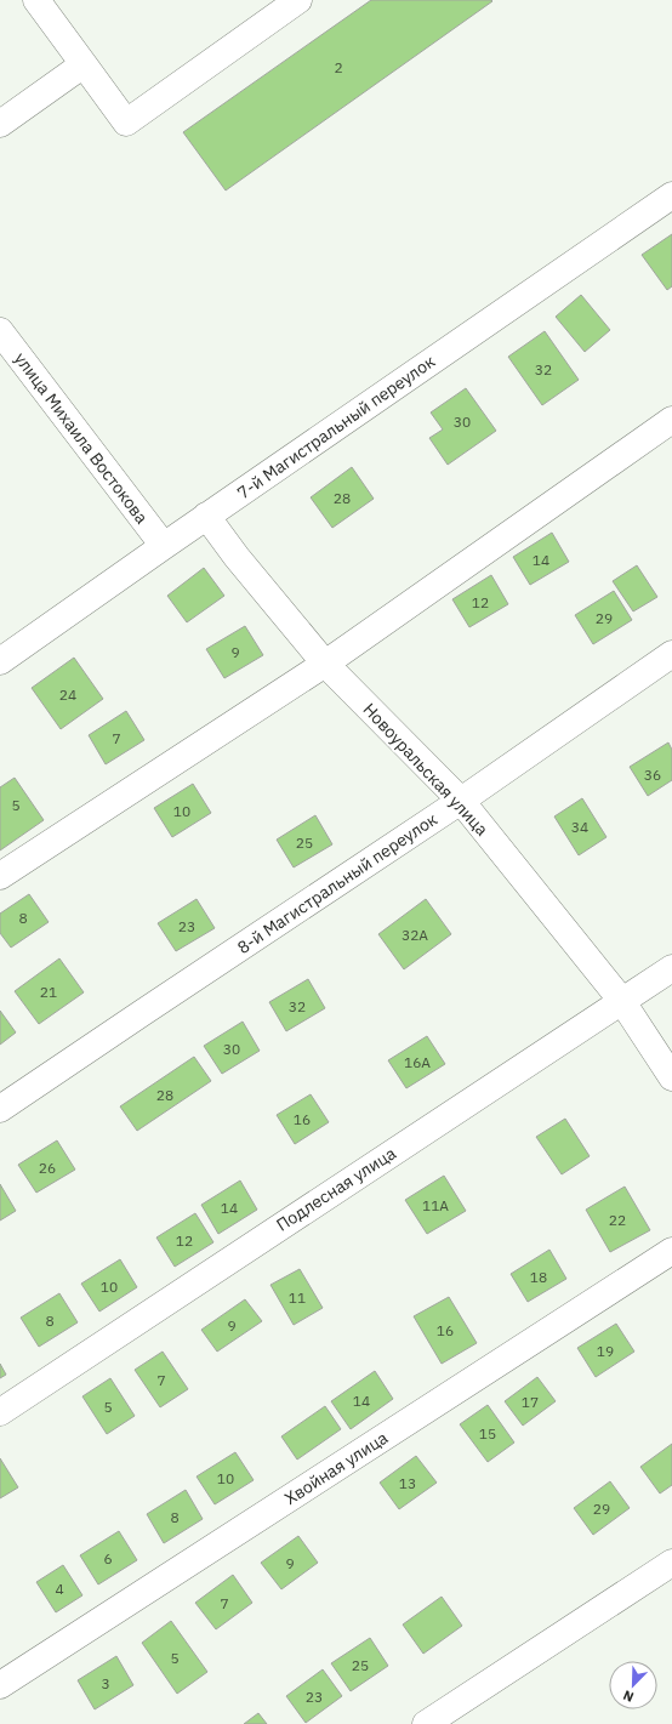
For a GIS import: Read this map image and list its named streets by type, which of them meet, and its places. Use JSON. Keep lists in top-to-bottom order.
{
  "streets": {
    "street": [
      "7-й Магистральный переулок",
      "улица Михаила Востокова",
      "Новоуральская улица",
      "8-й Магистральный переулок",
      "Подлесная улица",
      "Хвойная улица"
    ]
  },
  "crossings": [
    ["7-й Магистральный переулок", "улица Михаила Востокова"],
    ["7-й Магистральный переулок", "Новоуральская улица"],
    ["Новоуральская улица", "8-й Магистральный переулок"],
    ["Новоуральская улица", "Подлесная улица"]
  ],
  "house_numbers": [
    "2",
    "32",
    "30",
    "28",
    "14",
    "12",
    "29",
    "9",
    "24",
    "7",
    "36",
    "5",
    "10",
    "34",
    "25",
    "8",
    "23",
    "32А",
    "21",
    "32",
    "30",
    "16А",
    "28",
    "16",
    "26",
    "11А",
    "14",
    "22",
    "12",
    "18",
    "10",
    "11",
    "8",
    "9",
    "16",
    "19",
    "7",
    "14",
    "17",
    "5",
    "15",
    "10",
    "13",
    "29",
    "8",
    "6",
    "9",
    "4",
    "7",
    "5",
    "25",
    "3",
    "23"
  ],
  "north": "bottom left"
}
